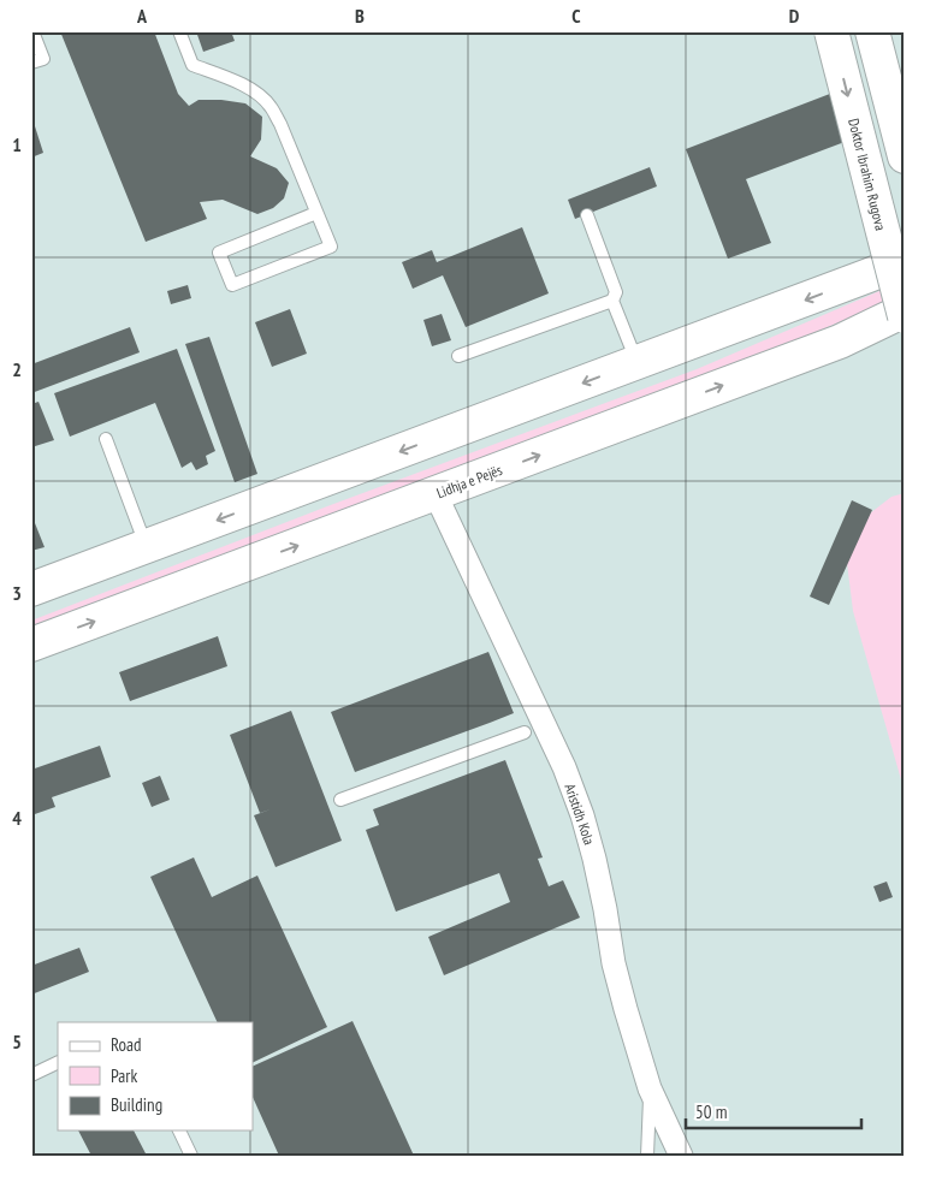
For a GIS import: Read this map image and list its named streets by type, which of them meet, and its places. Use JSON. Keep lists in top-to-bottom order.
{
  "streets": {
    "highway": ["Doktor Ibrahim Rugova", "Lidhja e Pejës"],
    "street": ["Aristidh Kola"]
  },
  "crossings": [
    ["Lidhja e Pejës", "Aristidh Kola"]
  ],
  "legend": ["Road", "Park", "Building"],
  "scale_bar": "50 m",
  "grid": {
    "columns": [
      "A",
      "B",
      "C",
      "D"
    ],
    "rows": [
      "1",
      "2",
      "3",
      "4",
      "5"
    ]
  }
}
